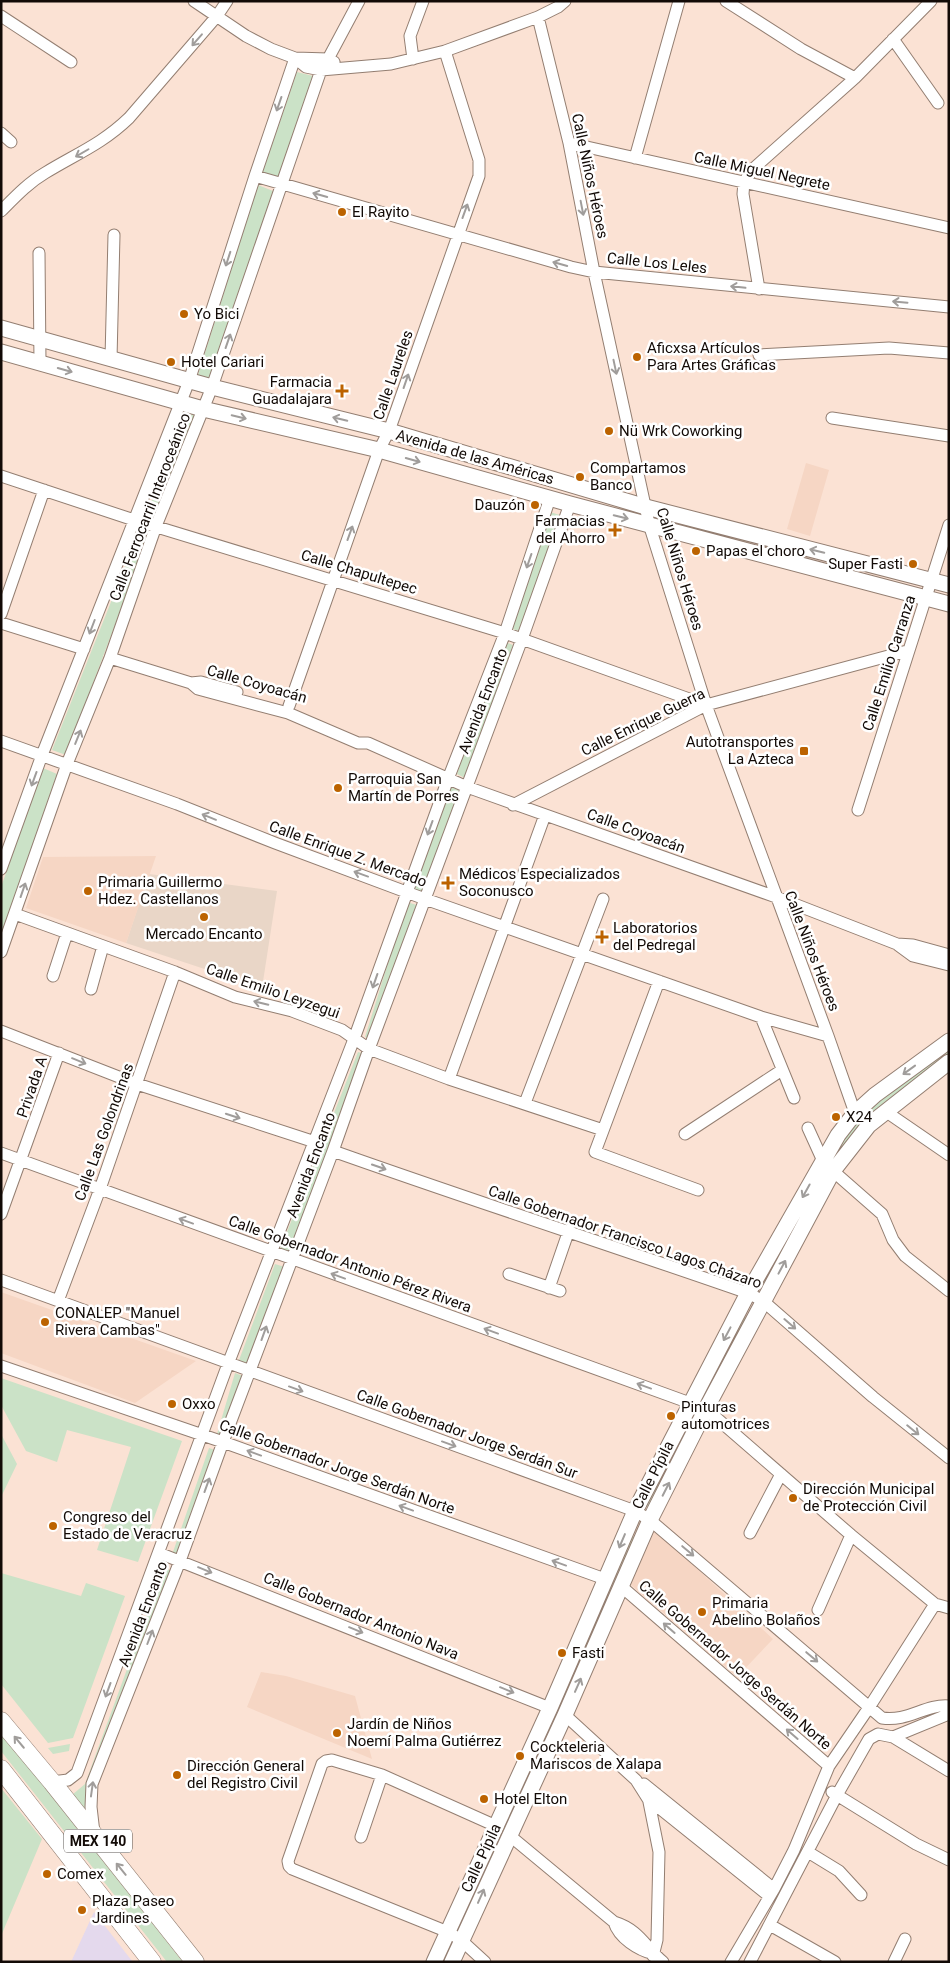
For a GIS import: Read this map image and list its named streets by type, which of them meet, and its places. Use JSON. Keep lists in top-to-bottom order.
{
  "streets": {
    "highway": ["MEX 140"],
    "main road": ["Avenida de las Américas", "Calle Pípila"],
    "street": [
      "Calle Miguel Negrete",
      "Calle Niños Héroes",
      "Calle Los Leles",
      "Calle Laureles",
      "Calle Ferrocarril Interoceánico",
      "Calle Chapultepec",
      "Calle Emilio Carranza",
      "Calle Coyoacán",
      "Avenida Encanto",
      "Calle Enrique Guerra",
      "Calle Enrique Z. Mercado",
      "Calle Emilio Leyzegui",
      "Privada A",
      "Calle Las Golondrinas",
      "Calle Gobernador Francisco Lagos Cházaro",
      "Calle Gobernador Antonio Pérez Rivera",
      "Calle Gobernador Jorge Serdán Sur",
      "Calle Gobernador Jorge Serdán Norte",
      "Calle Gobernador Antonio Nava"
    ]
  },
  "crossings": [
    ["Calle Miguel Negrete", "Calle Niños Héroes"],
    ["Calle Niños Héroes", "Calle Los Leles"],
    ["Calle Niños Héroes", "Avenida de las Américas"],
    ["Calle Niños Héroes", "Calle Chapultepec"],
    ["Calle Niños Héroes", "Calle Coyoacán"],
    ["Calle Niños Héroes", "Calle Enrique Guerra"],
    ["Calle Niños Héroes", "Calle Enrique Z. Mercado"],
    ["Calle Niños Héroes", "Calle Pípila"],
    ["Calle Los Leles", "Calle Laureles"],
    ["Calle Los Leles", "Calle Ferrocarril Interoceánico"],
    ["Calle Laureles", "Avenida de las Américas"],
    ["Calle Laureles", "Calle Chapultepec"],
    ["Calle Laureles", "Calle Coyoacán"],
    ["Avenida de las Américas", "Calle Ferrocarril Interoceánico"],
    ["Avenida de las Américas", "Calle Emilio Carranza"],
    ["Avenida de las Américas", "Avenida Encanto"],
    ["Calle Ferrocarril Interoceánico", "Calle Chapultepec"],
    ["Calle Ferrocarril Interoceánico", "Calle Coyoacán"],
    ["Calle Ferrocarril Interoceánico", "Calle Enrique Z. Mercado"],
    ["Calle Ferrocarril Interoceánico", "Calle Emilio Leyzegui"],
    ["Calle Chapultepec", "Avenida Encanto"],
    ["Calle Chapultepec", "Calle Enrique Guerra"],
    ["Calle Emilio Carranza", "Calle Enrique Guerra"],
    ["Calle Coyoacán", "Avenida Encanto"],
    ["Calle Coyoacán", "Calle Enrique Guerra"],
    ["Avenida Encanto", "Calle Enrique Z. Mercado"],
    ["Avenida Encanto", "Calle Emilio Leyzegui"],
    ["Avenida Encanto", "Calle Gobernador Francisco Lagos Cházaro"],
    ["Avenida Encanto", "Calle Gobernador Antonio Pérez Rivera"],
    ["Avenida Encanto", "Calle Gobernador Jorge Serdán Sur"],
    ["Avenida Encanto", "Calle Gobernador Jorge Serdán Norte"],
    ["Avenida Encanto", "Calle Gobernador Antonio Nava"],
    ["Avenida Encanto", "MEX 140"],
    ["Calle Emilio Leyzegui", "Calle Las Golondrinas"],
    ["Privada A", "Calle Gobernador Antonio Pérez Rivera"],
    ["Calle Las Golondrinas", "Calle Gobernador Antonio Pérez Rivera"],
    ["Calle Las Golondrinas", "Calle Gobernador Jorge Serdán Sur"],
    ["Calle Gobernador Francisco Lagos Cházaro", "Calle Pípila"],
    ["Calle Gobernador Antonio Pérez Rivera", "Calle Pípila"],
    ["Calle Gobernador Jorge Serdán Sur", "Calle Pípila"],
    ["Calle Gobernador Jorge Serdán Norte", "Calle Pípila"],
    ["Calle Pípila", "Calle Gobernador Antonio Nava"]
  ],
  "one_way": [
    "Calle Los Leles",
    "Calle Laureles",
    "Calle Enrique Z. Mercado",
    "Calle Gobernador Francisco Lagos Cházaro",
    "Calle Gobernador Antonio Pérez Rivera",
    "Calle Gobernador Jorge Serdán Sur",
    "Calle Gobernador Jorge Serdán Norte",
    "Calle Gobernador Antonio Nava"
  ],
  "places": {
    "other": [
      "El Rayito",
      "Yo Bici",
      "Aficxsa Artículos Para Artes Gráficas",
      "Hotel Cariari",
      "Nü Wrk Coworking",
      "Compartamos Banco",
      "Dauzón",
      "Papas el choro",
      "Super Fasti",
      "Parroquia San Martín de Porres",
      "Primaria Guillermo Hdez. Castellanos",
      "Mercado Encanto",
      "X24",
      "CONALEP \"Manuel Rivera Cambas\"",
      "Oxxo",
      "Pinturas automotrices",
      "Dirección Municipal de Protección Civil",
      "Congreso del Estado de Veracruz",
      "Primaria Abelino Bolaños",
      "Fasti",
      "Jardín de Niños Noemí Palma Gutiérrez",
      "Cockteleria Mariscos de Xalapa",
      "Dirección General del Registro Civil",
      "Hotel Elton",
      "Comex",
      "Plaza Paseo Jardines"
    ],
    "health": [
      "Farmacia Guadalajara",
      "Farmacias del Ahorro",
      "Médicos Especializados Soconusco",
      "Laboratorios del Pedregal"
    ],
    "transit": ["Autotransportes La Azteca"]
  }
}
